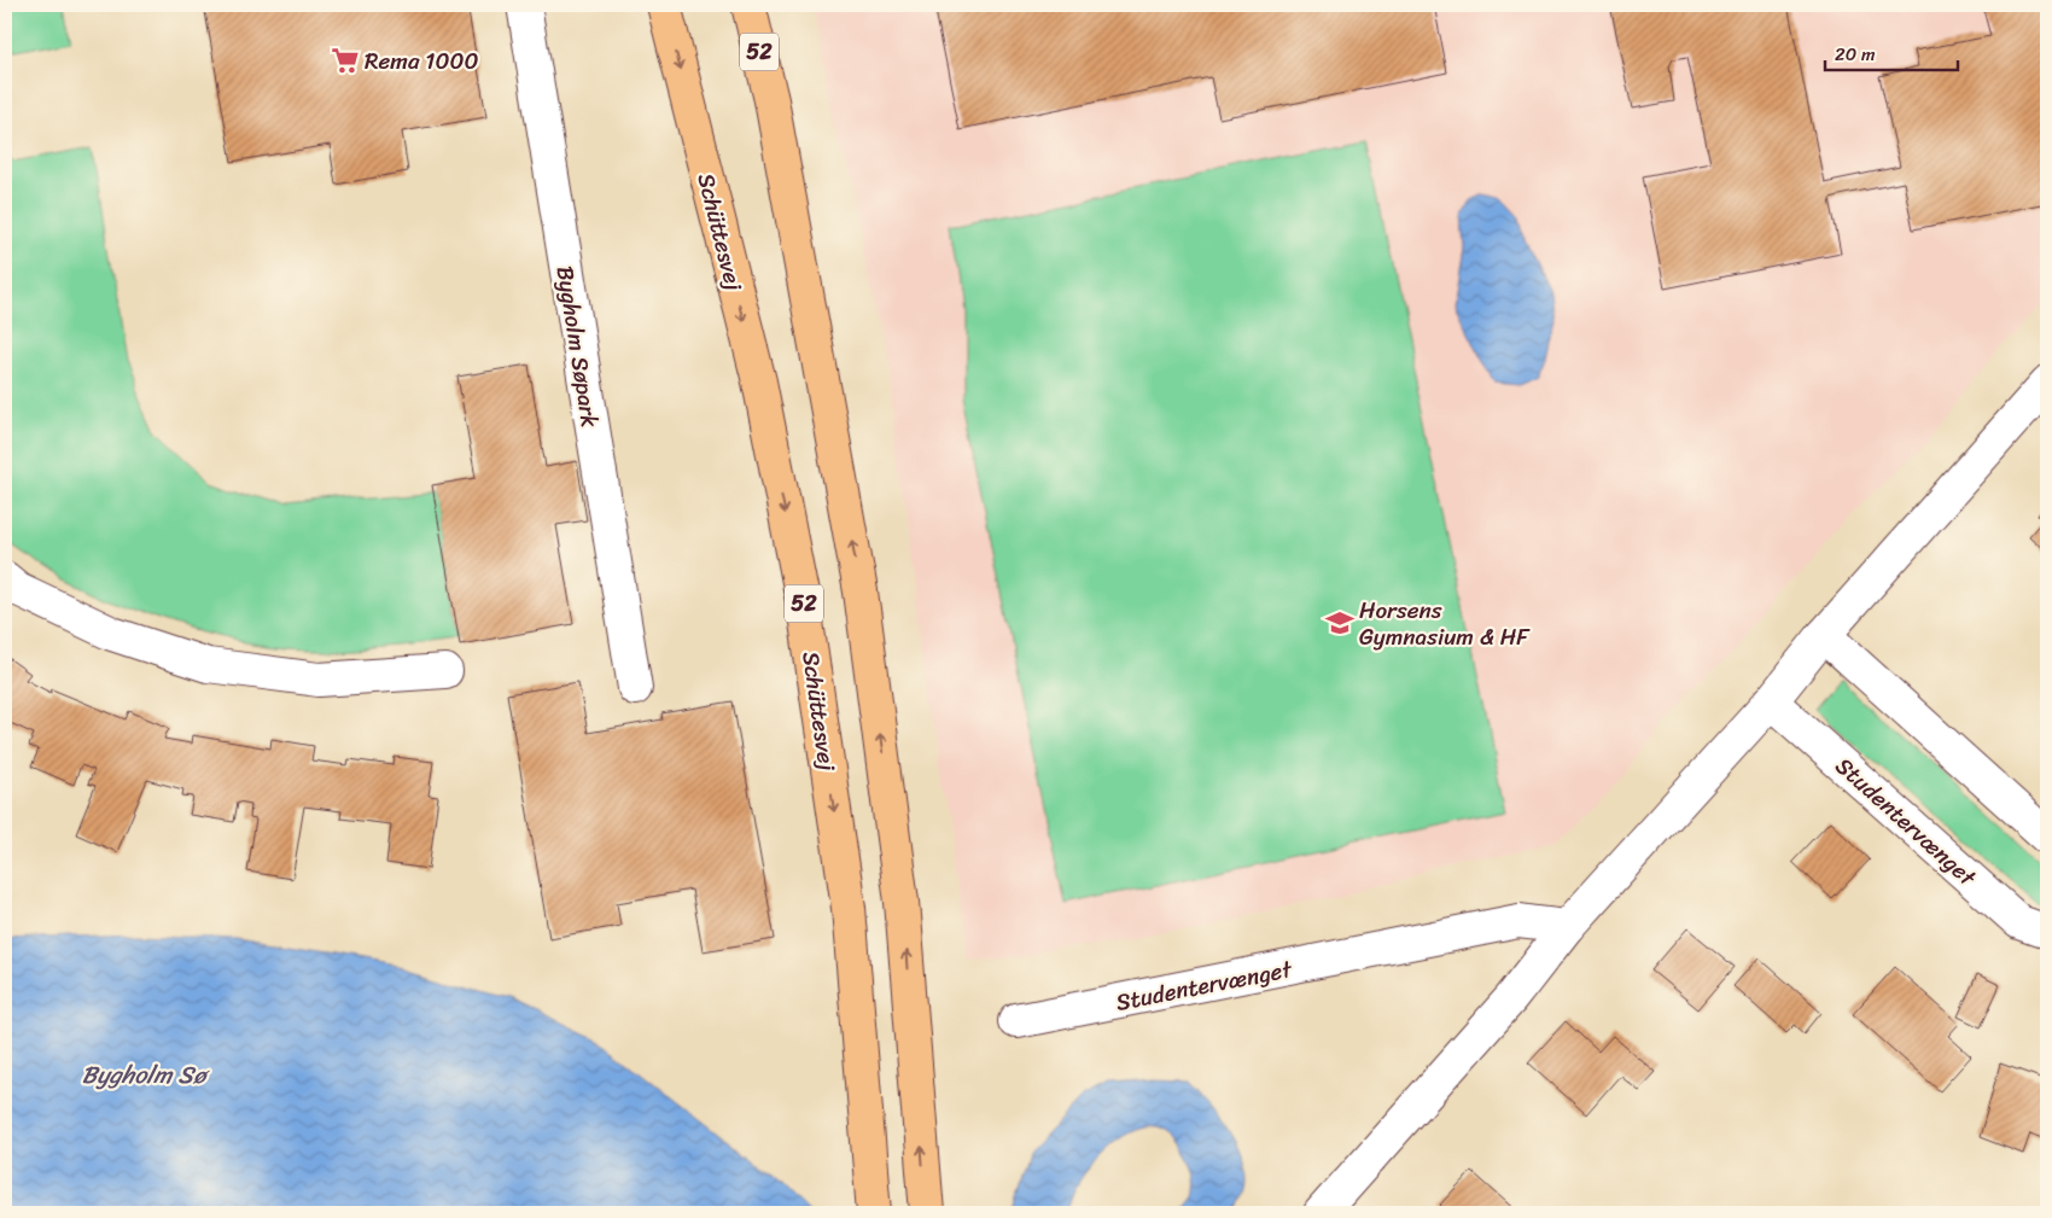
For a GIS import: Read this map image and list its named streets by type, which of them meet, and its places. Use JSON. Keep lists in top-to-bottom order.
{
  "streets": {
    "main road": ["52", "Schüttesvej"],
    "street": ["Bygholm Søpark", "Studentervænget"]
  },
  "water": ["Bygholm Sø"],
  "places": {
    "supermarket": ["Rema 1000"],
    "school or university": ["Horsens Gymnasium & HF"]
  },
  "scale_bar": "20 m"
}
